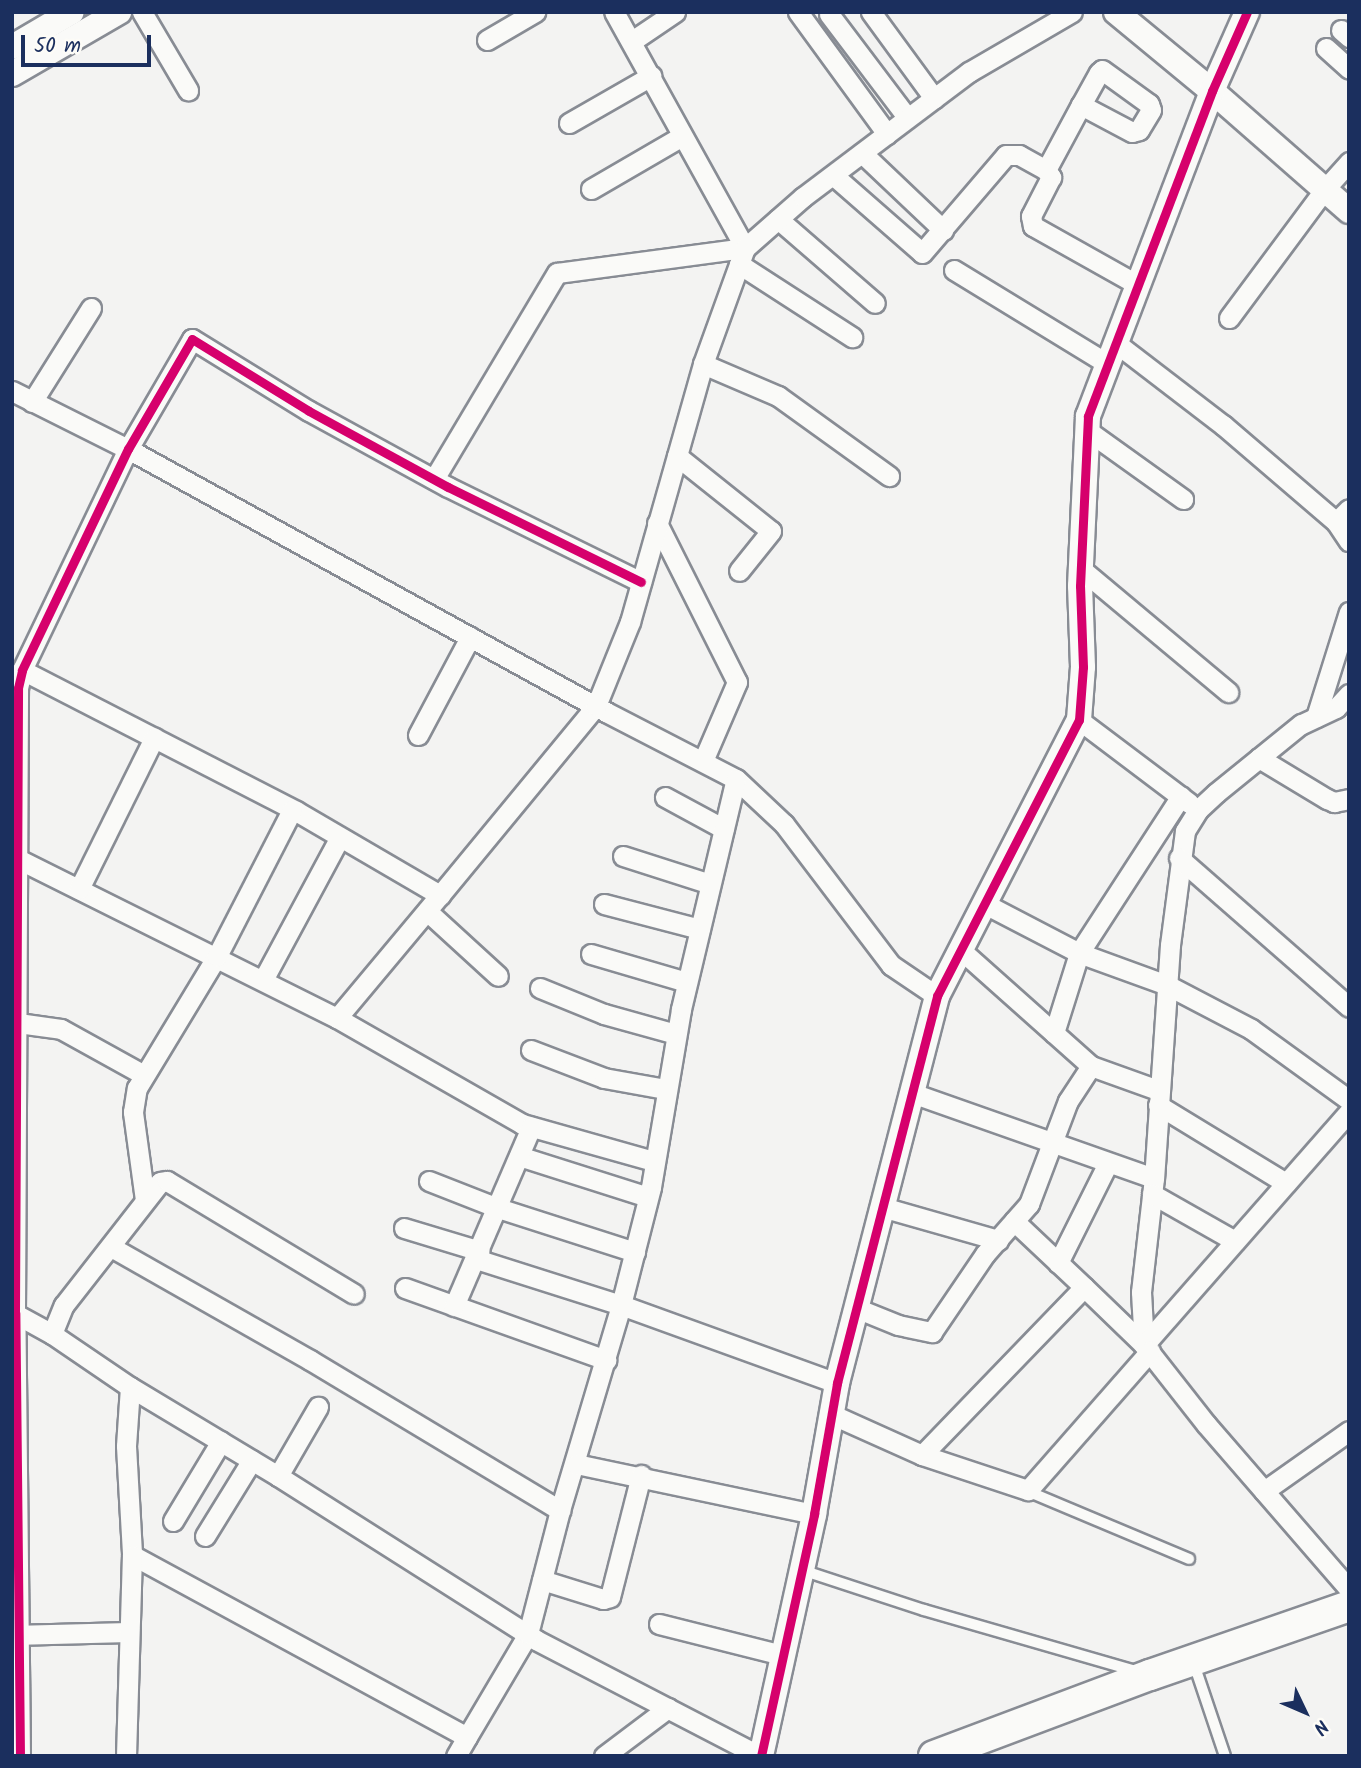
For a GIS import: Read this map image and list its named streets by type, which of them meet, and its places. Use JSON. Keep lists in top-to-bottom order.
{
  "scale_bar": "50 m",
  "north": "bottom right"
}
